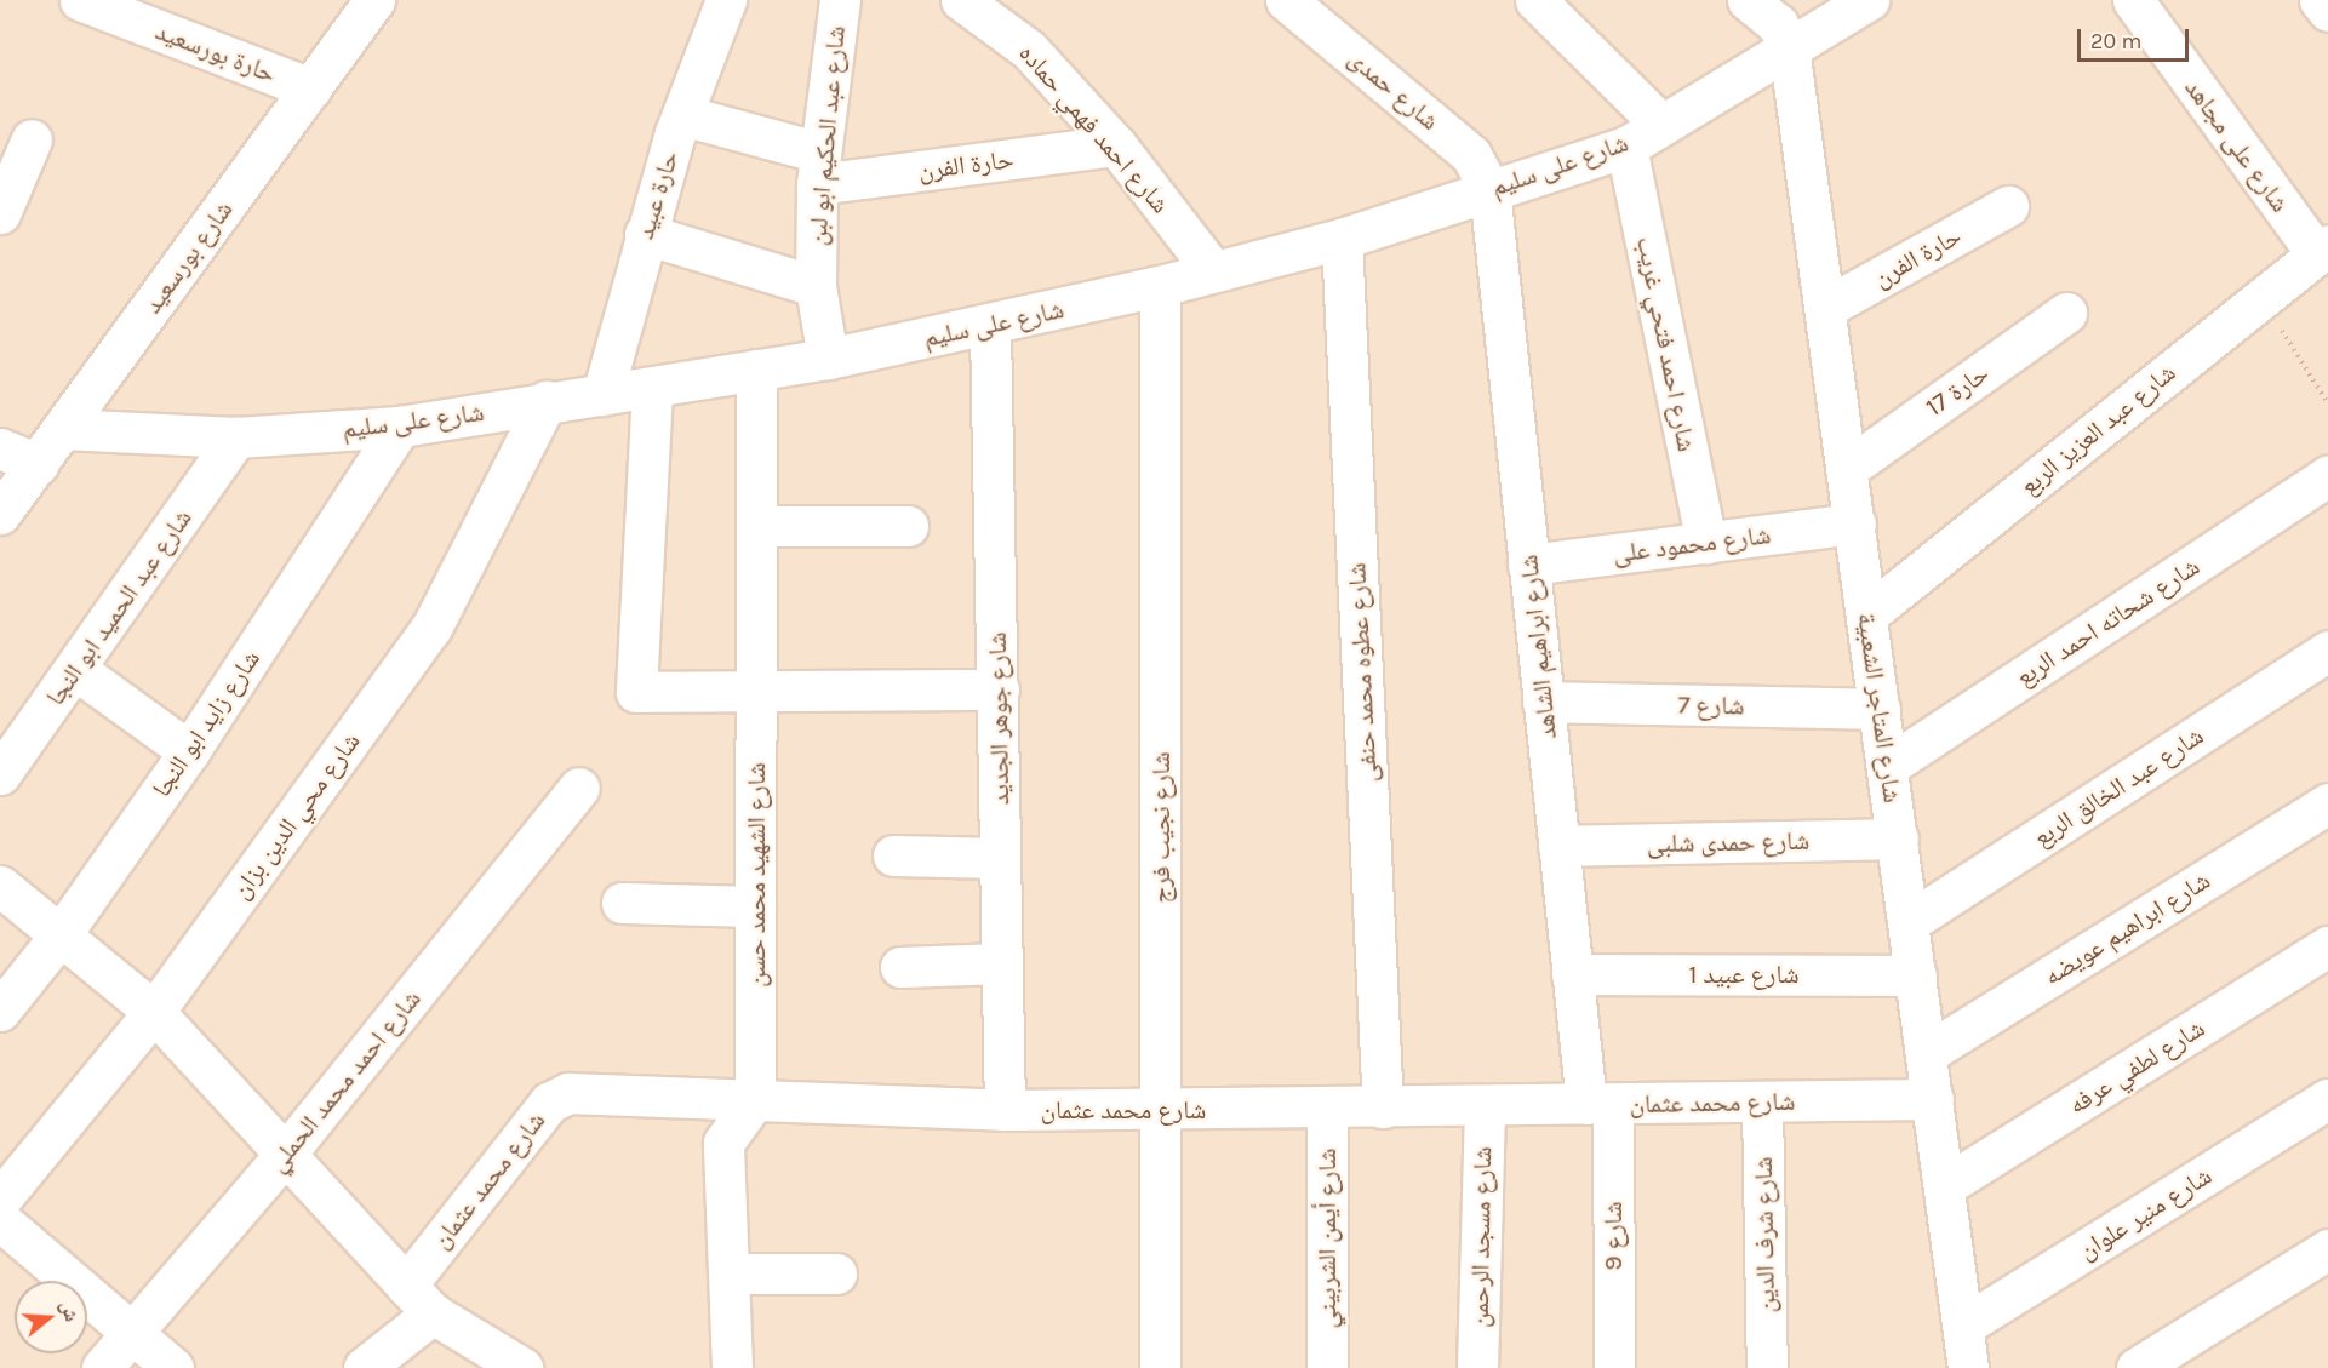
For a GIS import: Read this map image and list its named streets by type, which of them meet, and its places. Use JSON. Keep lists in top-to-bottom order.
{
  "streets": {
    "street": [
      "حارة بورسعيد",
      "شارع حمدى",
      "شارع احمد فهمي حماده",
      "شارع عبد الحكيم ابو لبن",
      "شارع على مجاهد",
      "حارة الفرن",
      "شارع على سليم",
      "حارة عبيد",
      "شارع بورسعيد",
      "شارع احمد فتحي غريب",
      "حارة 17",
      "شارع عبد العزيز الربع",
      "شارع محمود على",
      "شارع عبد الحميد ابو النجا",
      "شارع شحاته احمد الربع",
      "شارع ابراهيم الشاهد",
      "شارع عطوه محمد حنفى",
      "شارع 7",
      "شارع المتاجر الشعبية",
      "شارع جوهر الجديد",
      "شارع زايد ابو النجا",
      "شارع عبد الخالق الربع",
      "شارع محي الدين بزان",
      "شارع نجيب فرج",
      "شارع حمدى شلبى",
      "شارع الشهيد محمد حسن",
      "شارع ابراهيم عويضه",
      "شارع عبيد 1",
      "شارع لطفي عرفه",
      "شارع احمد محمد الحملي",
      "شارع محمد عثمان",
      "شارع منير علوان",
      "شارع شرف الدين",
      "شارع 9",
      "شارع مسجد الرحمن",
      "شارع أيمن الشربيني"
    ]
  },
  "crossings": [
    ["حارة بورسعيد", "شارع بورسعيد"],
    ["شارع حمدى", "شارع على سليم"],
    ["شارع حمدى", "شارع ابراهيم الشاهد"],
    ["شارع احمد فهمي حماده", "حارة الفرن"],
    ["شارع احمد فهمي حماده", "شارع على سليم"],
    ["شارع عبد الحكيم ابو لبن", "حارة الفرن"],
    ["شارع عبد الحكيم ابو لبن", "شارع على سليم"],
    ["شارع على مجاهد", "شارع عبد العزيز الربع"],
    ["حارة الفرن", "شارع المتاجر الشعبية"],
    ["شارع على سليم", "حارة عبيد"],
    ["شارع على سليم", "شارع بورسعيد"],
    ["شارع على سليم", "شارع احمد فتحي غريب"],
    ["شارع على سليم", "شارع عبد الحميد ابو النجا"],
    ["شارع على سليم", "شارع ابراهيم الشاهد"],
    ["شارع على سليم", "شارع عطوه محمد حنفى"],
    ["شارع على سليم", "شارع المتاجر الشعبية"],
    ["شارع على سليم", "شارع جوهر الجديد"],
    ["شارع على سليم", "شارع زايد ابو النجا"],
    ["شارع على سليم", "شارع محي الدين بزان"],
    ["شارع على سليم", "شارع نجيب فرج"],
    ["شارع على سليم", "شارع الشهيد محمد حسن"],
    ["شارع احمد فتحي غريب", "شارع محمود على"],
    ["حارة 17", "شارع المتاجر الشعبية"],
    ["شارع عبد العزيز الربع", "شارع المتاجر الشعبية"],
    ["شارع محمود على", "شارع ابراهيم الشاهد"],
    ["شارع محمود على", "شارع المتاجر الشعبية"],
    ["شارع شحاته احمد الربع", "شارع المتاجر الشعبية"],
    ["شارع ابراهيم الشاهد", "شارع 7"],
    ["شارع ابراهيم الشاهد", "شارع حمدى شلبى"],
    ["شارع ابراهيم الشاهد", "شارع عبيد 1"],
    ["شارع ابراهيم الشاهد", "شارع محمد عثمان"],
    ["شارع ابراهيم الشاهد", "شارع 9"],
    ["شارع عطوه محمد حنفى", "شارع محمد عثمان"],
    ["شارع 7", "شارع المتاجر الشعبية"],
    ["شارع المتاجر الشعبية", "شارع عبد الخالق الربع"],
    ["شارع المتاجر الشعبية", "شارع حمدى شلبى"],
    ["شارع المتاجر الشعبية", "شارع ابراهيم عويضه"],
    ["شارع المتاجر الشعبية", "شارع عبيد 1"],
    ["شارع المتاجر الشعبية", "شارع لطفي عرفه"],
    ["شارع المتاجر الشعبية", "شارع محمد عثمان"],
    ["شارع المتاجر الشعبية", "شارع منير علوان"],
    ["شارع جوهر الجديد", "شارع محمد عثمان"],
    ["شارع نجيب فرج", "شارع محمد عثمان"],
    ["شارع الشهيد محمد حسن", "شارع محمد عثمان"],
    ["شارع محمد عثمان", "شارع شرف الدين"],
    ["شارع محمد عثمان", "شارع 9"],
    ["شارع محمد عثمان", "شارع مسجد الرحمن"],
    ["شارع محمد عثمان", "شارع أيمن الشربيني"]
  ],
  "scale_bar": "20 m",
  "north": "right"
}
